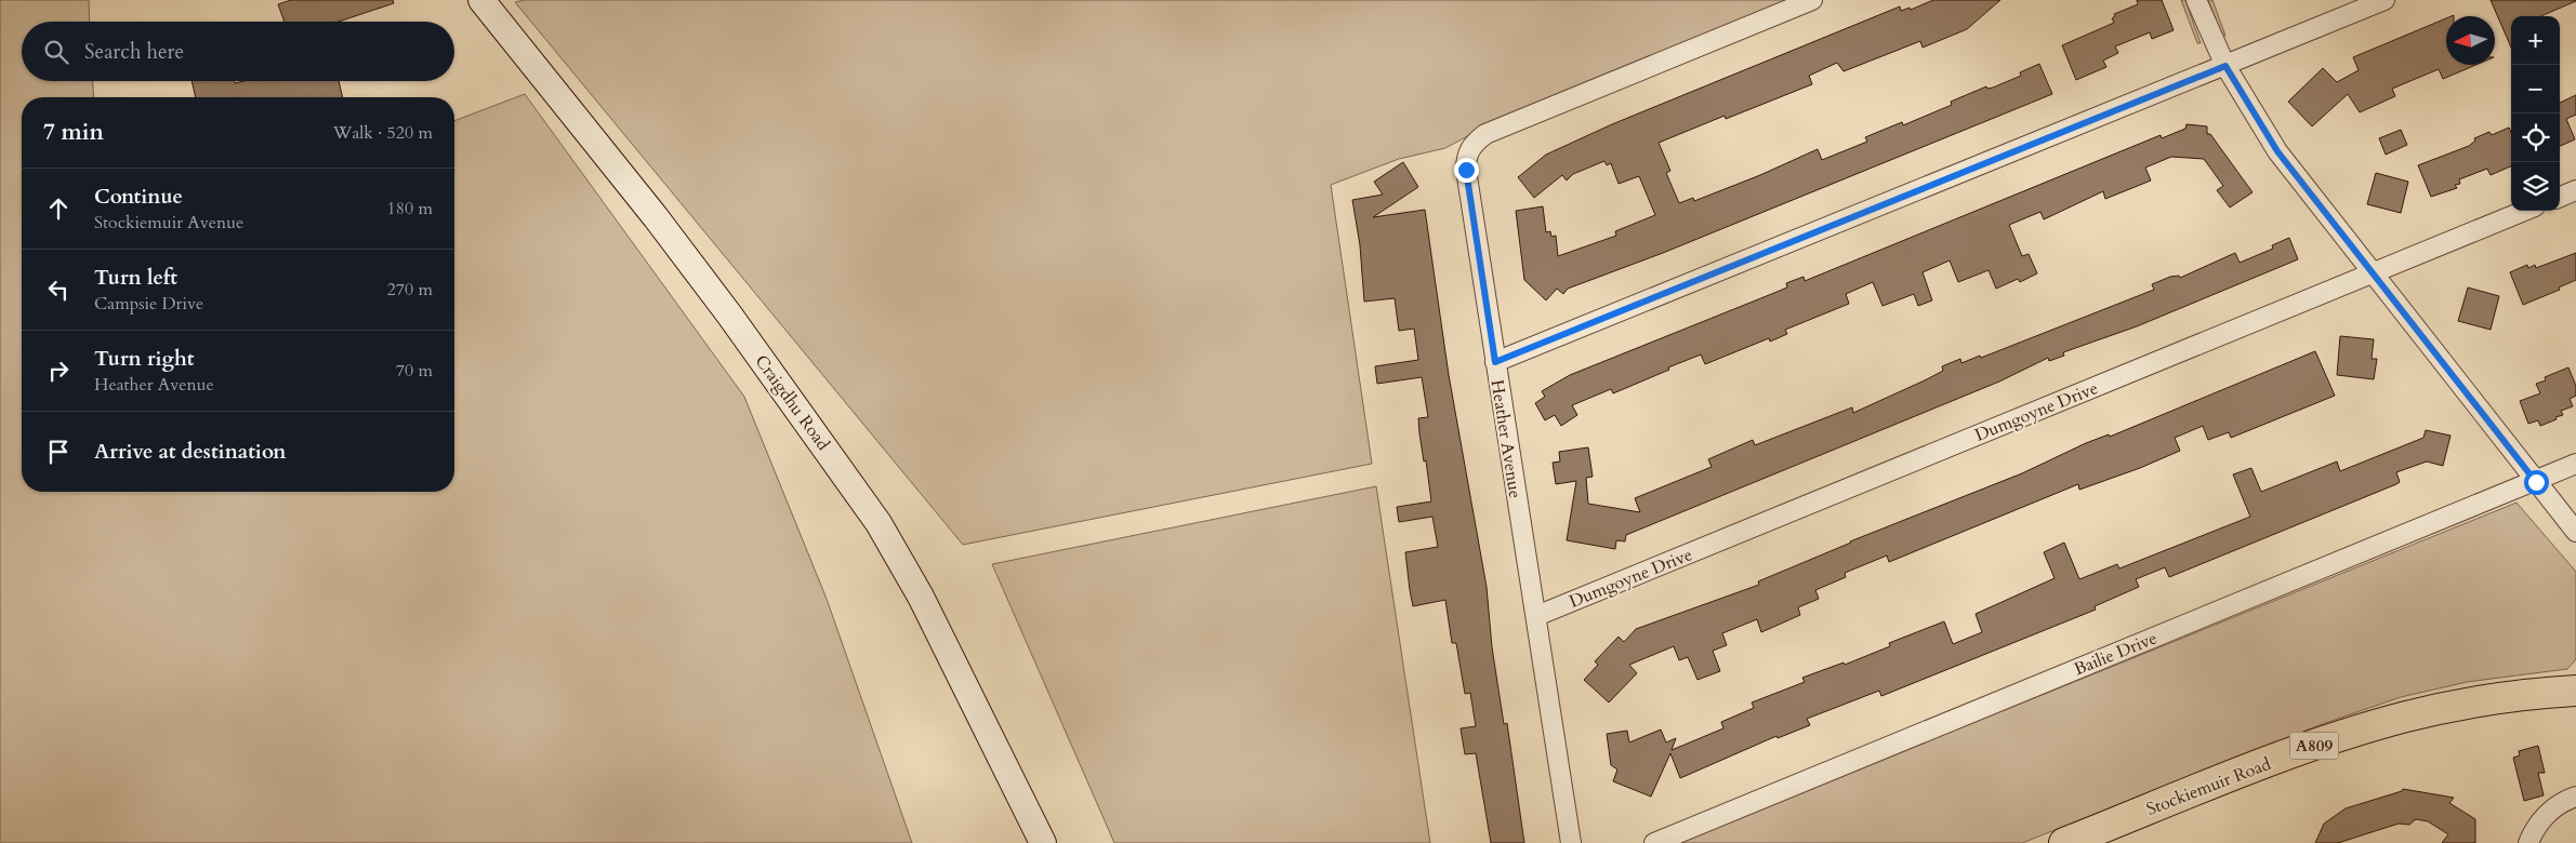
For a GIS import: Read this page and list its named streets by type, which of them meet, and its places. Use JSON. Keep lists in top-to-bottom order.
{
  "streets": {
    "main road": ["Craigdhu Road", "A809", "Stockiemuir Road"],
    "street": ["Dumgoyne Drive", "Heather Avenue", "Bailie Drive"]
  },
  "crossings": [
    ["Dumgoyne Drive", "Heather Avenue"]
  ],
  "north": "left",
  "page": {
    "map_buttons": ["+", "−"],
    "search": "Search here",
    "heading": ["7 min", "Walk · 520 m"],
    "list": [
      ["Continue", "Stockiemuir Avenue", "180 m"],
      ["Turn left", "Campsie Drive", "270 m"],
      ["Turn right", "Heather Avenue", "70 m"],
      "Arrive at destination"
    ]
  }
}
